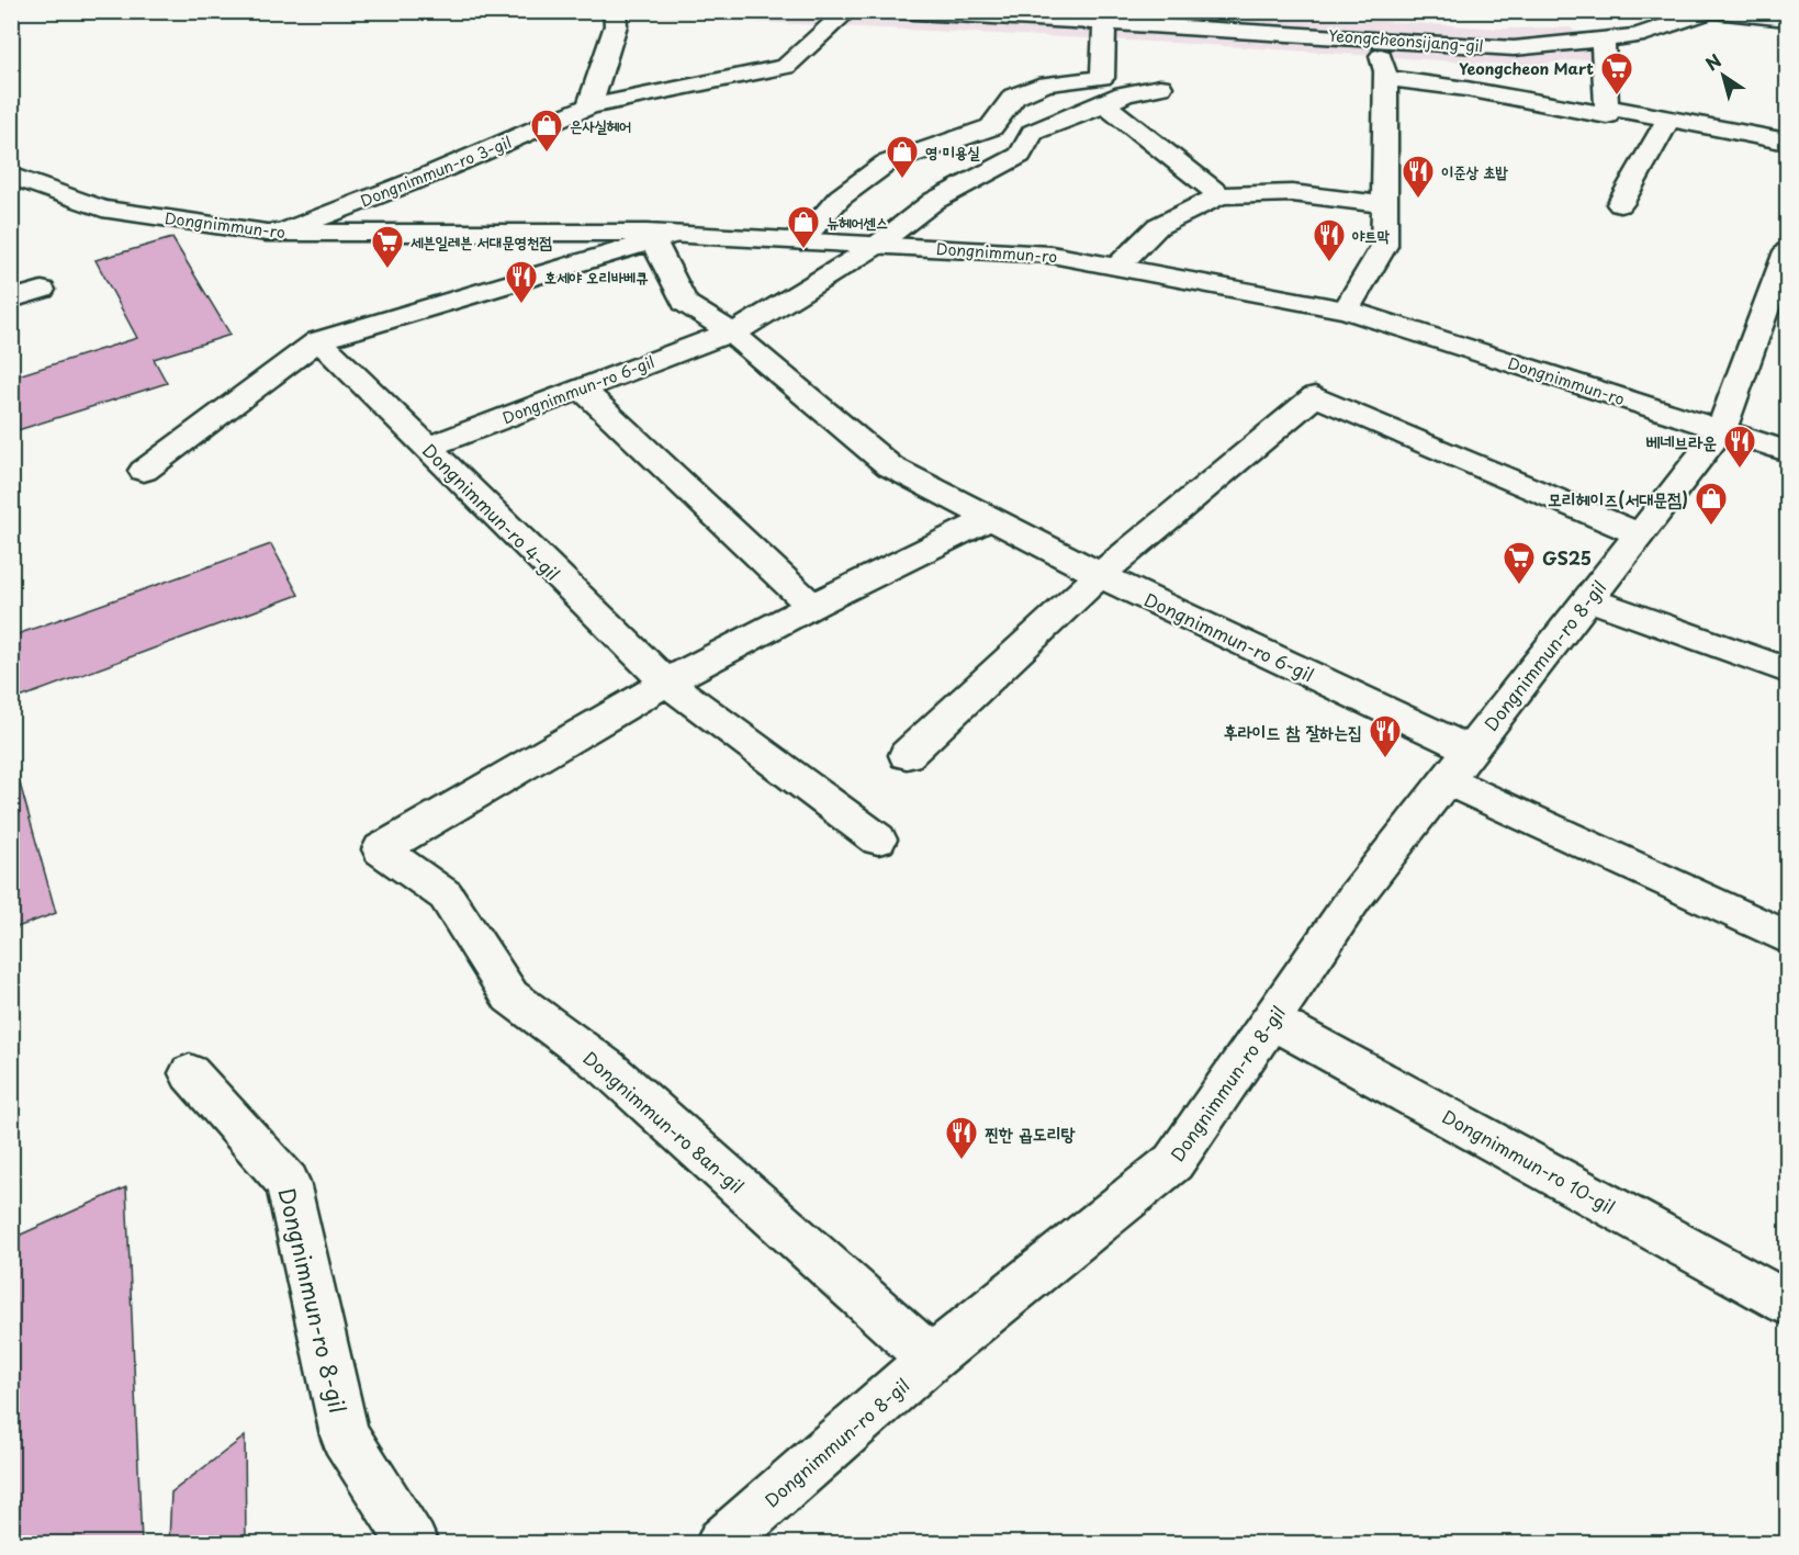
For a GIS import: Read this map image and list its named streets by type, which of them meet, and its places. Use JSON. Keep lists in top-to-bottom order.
{
  "streets": {
    "street": [
      "Yeongcheonsijang-gil",
      "Dongnimmun-ro 3-gil",
      "Dongnimmun-ro",
      "Dongnimmun-ro 6-gil",
      "Dongnimmun-ro 4-gil",
      "Dongnimmun-ro 8-gil",
      "Dongnimmun-ro 8an-gil",
      "Dongnimmun-ro 10-gil"
    ]
  },
  "crossings": [
    ["Dongnimmun-ro 3-gil", "Dongnimmun-ro"],
    ["Dongnimmun-ro", "Dongnimmun-ro 6-gil"],
    ["Dongnimmun-ro", "Dongnimmun-ro 8-gil"],
    ["Dongnimmun-ro 6-gil", "Dongnimmun-ro 4-gil"],
    ["Dongnimmun-ro 6-gil", "Dongnimmun-ro 8-gil"],
    ["Dongnimmun-ro 4-gil", "Dongnimmun-ro 8an-gil"],
    ["Dongnimmun-ro 8-gil", "Dongnimmun-ro 8an-gil"],
    ["Dongnimmun-ro 8-gil", "Dongnimmun-ro 10-gil"]
  ],
  "places": {
    "supermarket": ["Yeongcheon Mart", "세븐일레븐 서대문영천점", "GS25"],
    "shop": [
      "은사실헤어",
      "영 미용실",
      "뉴헤어센스",
      "모리헤이즈(서대문점)"
    ],
    "restaurant": [
      "이준상 초밥",
      "야트막",
      "호세야 오리바베큐",
      "베네브라운",
      "후라이드 참 잘하는집",
      "찐한 곱도리탕"
    ]
  },
  "north": "top left"
}
